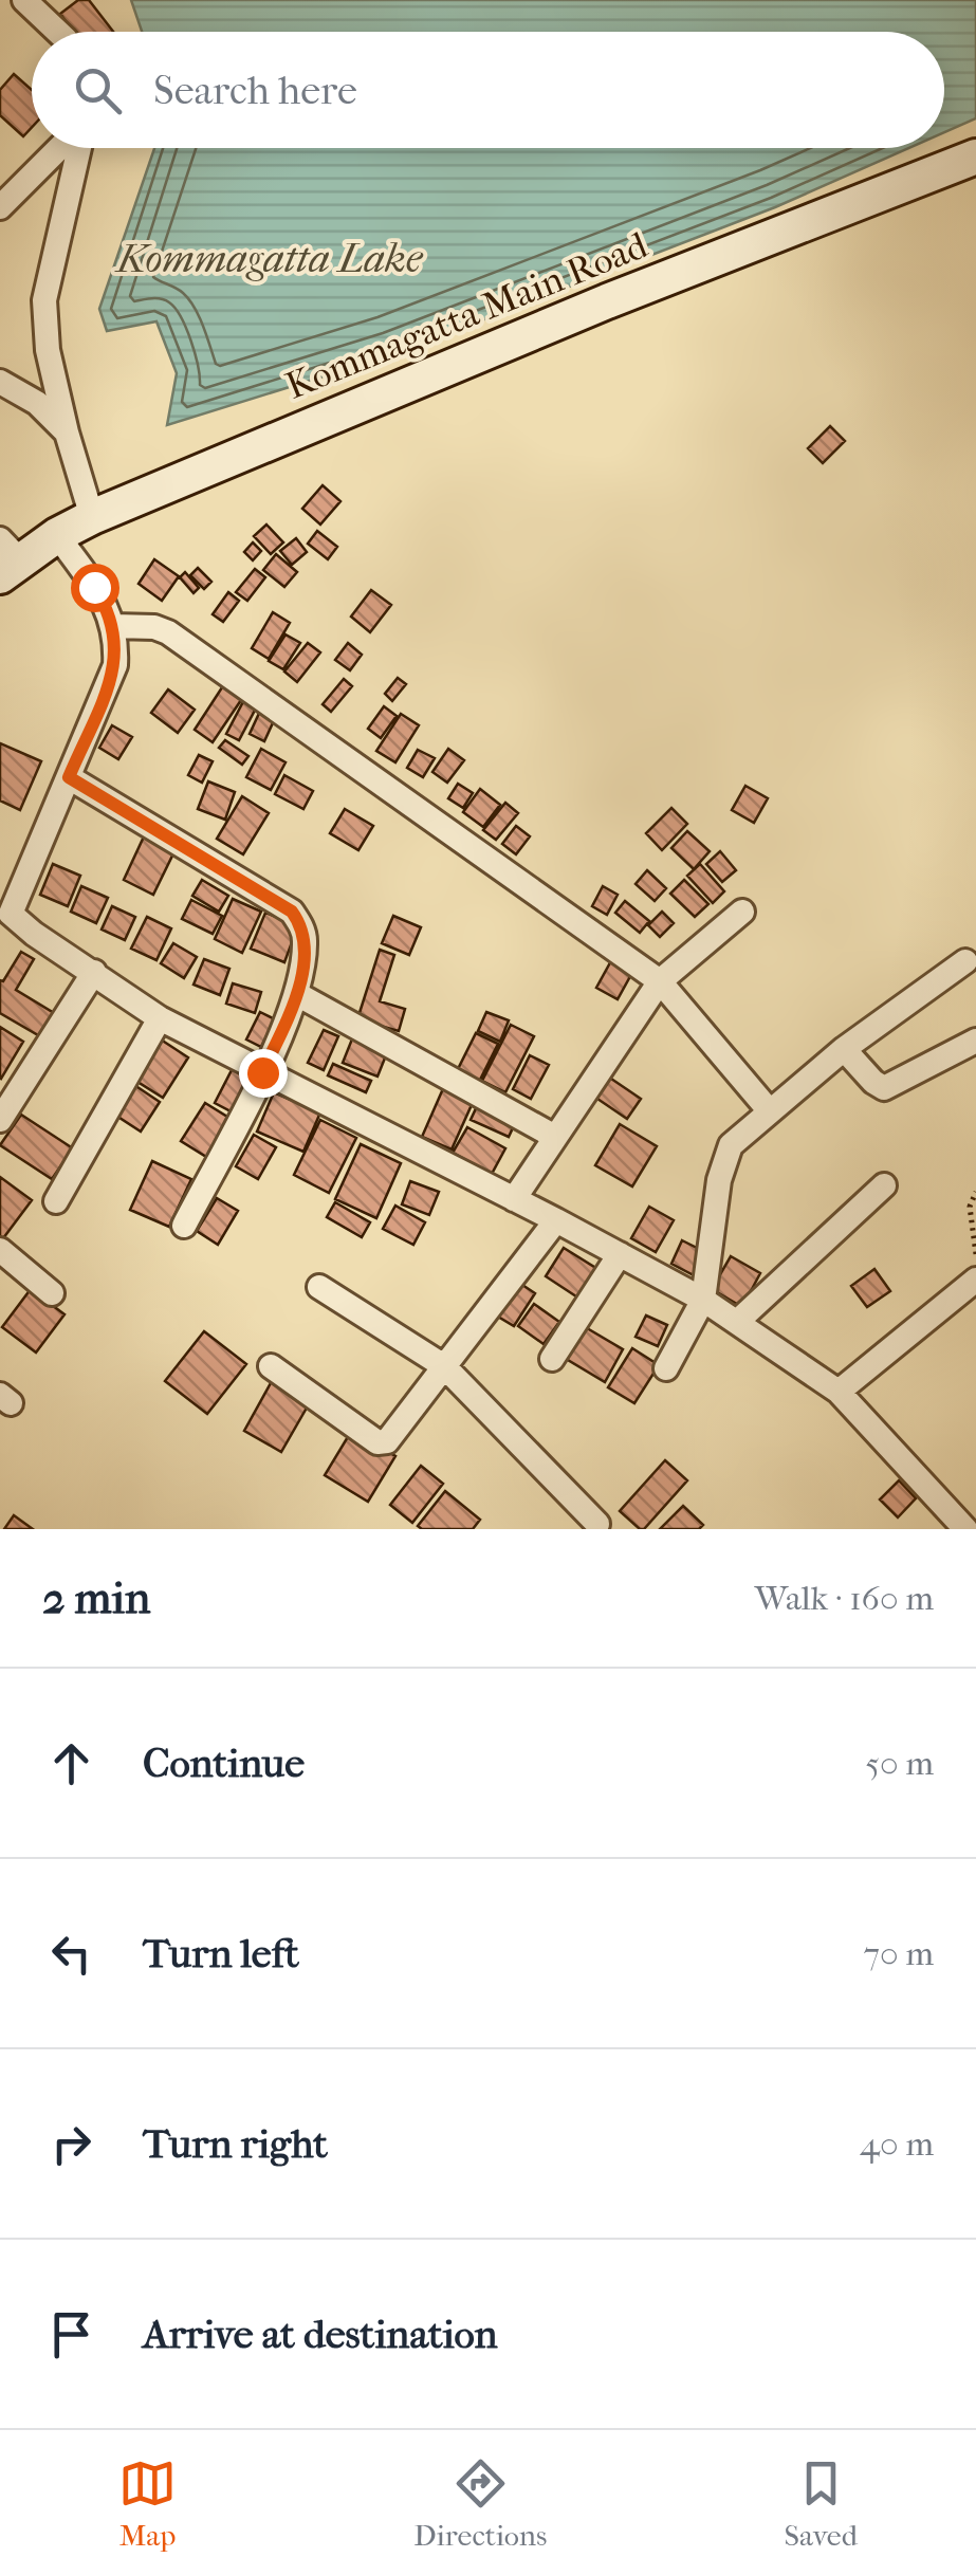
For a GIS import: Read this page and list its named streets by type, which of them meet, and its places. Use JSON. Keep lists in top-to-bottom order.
{
  "streets": {
    "main road": ["Kommagatta Main Road"]
  },
  "water": ["Kommagatta Lake"],
  "page": {
    "search": "Search here",
    "heading": ["2 min", "Walk · 160 m"],
    "list": [
      ["Continue", "50 m"],
      ["Turn left", "70 m"],
      ["Turn right", "40 m"],
      "Arrive at destination"
    ],
    "nav": ["Map", "Directions", "Saved"]
  }
}
